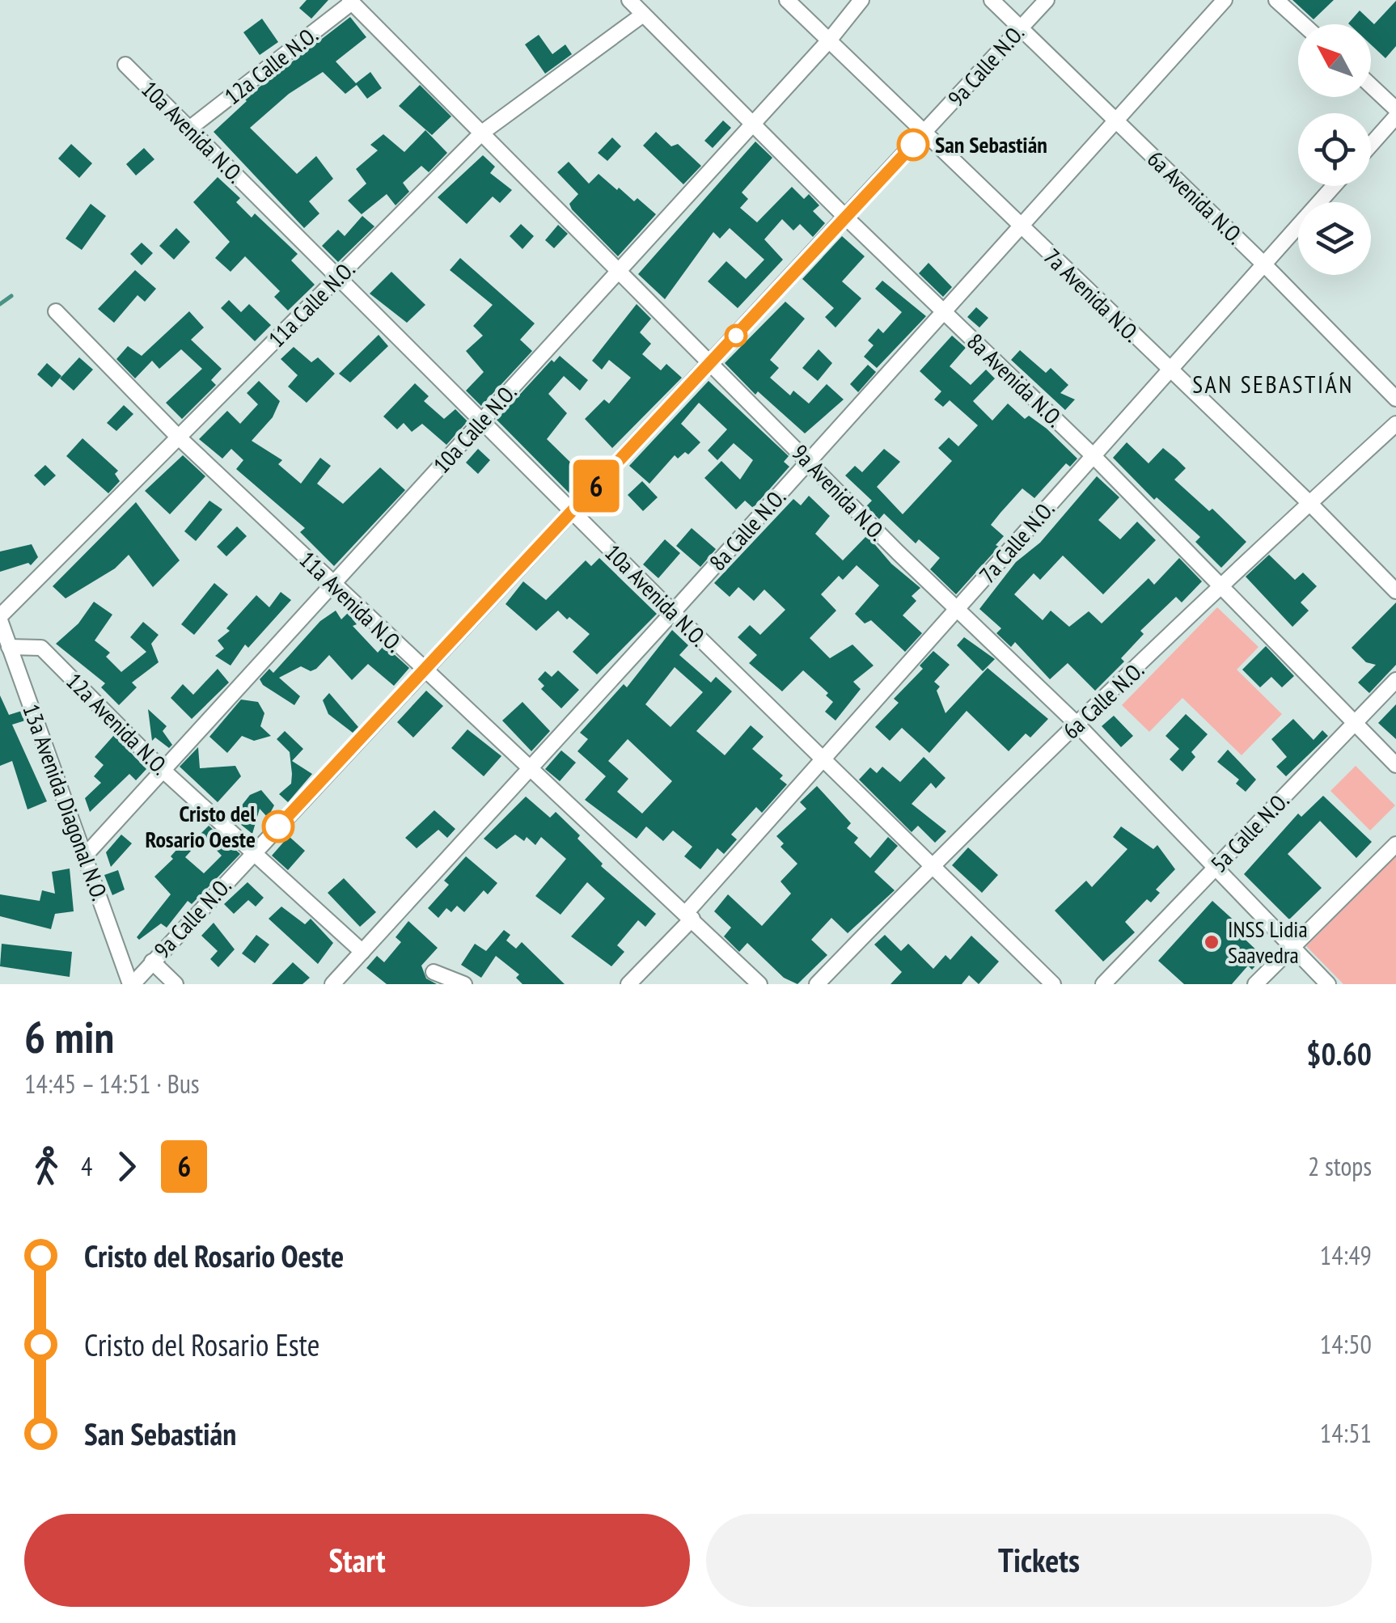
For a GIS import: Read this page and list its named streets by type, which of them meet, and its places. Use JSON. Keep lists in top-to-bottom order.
{
  "streets": {
    "street": [
      "12a Calle N.O.",
      "9a Calle N.O.",
      "10a Avenida N.O.",
      "6a Avenida N.O.",
      "7a Avenida N.O.",
      "11a Calle N.O.",
      "8a Avenida N.O.",
      "10a Calle N.O.",
      "9a Avenida N.O.",
      "8a Calle N.O.",
      "7a Calle N.O.",
      "11a Avenida N.O.",
      "6a Calle N.O.",
      "12a Avenida N.O.",
      "13a Avenida Diagonal N.O.",
      "5a Calle N.O."
    ]
  },
  "crossings": [
    ["12a Calle N.O.", "10a Avenida N.O."],
    ["12a Calle N.O.", "9a Avenida N.O."],
    ["9a Calle N.O.", "10a Avenida N.O."],
    ["9a Calle N.O.", "6a Avenida N.O."],
    ["9a Calle N.O.", "7a Avenida N.O."],
    ["9a Calle N.O.", "8a Avenida N.O."],
    ["9a Calle N.O.", "9a Avenida N.O."],
    ["9a Calle N.O.", "11a Avenida N.O."],
    ["9a Calle N.O.", "12a Avenida N.O."],
    ["9a Calle N.O.", "13a Avenida Diagonal N.O."],
    ["10a Avenida N.O.", "11a Calle N.O."],
    ["10a Avenida N.O.", "10a Calle N.O."],
    ["10a Avenida N.O.", "8a Calle N.O."],
    ["10a Avenida N.O.", "7a Calle N.O."],
    ["10a Avenida N.O.", "6a Calle N.O."],
    ["6a Avenida N.O.", "8a Calle N.O."],
    ["6a Avenida N.O.", "7a Calle N.O."],
    ["7a Avenida N.O.", "10a Calle N.O."],
    ["7a Avenida N.O.", "8a Calle N.O."],
    ["7a Avenida N.O.", "7a Calle N.O."],
    ["7a Avenida N.O.", "6a Calle N.O."],
    ["11a Calle N.O.", "8a Avenida N.O."],
    ["11a Calle N.O.", "9a Avenida N.O."],
    ["11a Calle N.O.", "11a Avenida N.O."],
    ["11a Calle N.O.", "13a Avenida Diagonal N.O."],
    ["8a Avenida N.O.", "10a Calle N.O."],
    ["8a Avenida N.O.", "8a Calle N.O."],
    ["8a Avenida N.O.", "7a Calle N.O."],
    ["8a Avenida N.O.", "6a Calle N.O."],
    ["8a Avenida N.O.", "5a Calle N.O."],
    ["10a Calle N.O.", "9a Avenida N.O."],
    ["10a Calle N.O.", "11a Avenida N.O."],
    ["10a Calle N.O.", "12a Avenida N.O."],
    ["10a Calle N.O.", "13a Avenida Diagonal N.O."],
    ["9a Avenida N.O.", "8a Calle N.O."],
    ["9a Avenida N.O.", "7a Calle N.O."],
    ["9a Avenida N.O.", "6a Calle N.O."],
    ["9a Avenida N.O.", "5a Calle N.O."],
    ["8a Calle N.O.", "11a Avenida N.O."],
    ["8a Calle N.O.", "12a Avenida N.O."],
    ["7a Calle N.O.", "11a Avenida N.O."],
    ["12a Avenida N.O.", "13a Avenida Diagonal N.O."]
  ],
  "districts": ["SAN SEBASTIÁN"],
  "places": ["San Sebastián", "Cristo del Rosario Oeste", "INSS Lidia Saavedra"],
  "lines": ["bus line 6"],
  "north": "top left",
  "page": {
    "on_map": "6",
    "heading": ["6 min", "14:45 – 14:51 · Bus", "$0.60"],
    "legs": ["4", "6", "2 stops"],
    "list": [
      {
        "name": "Cristo del Rosario Oeste",
        "value": "14:49"
      },
      {
        "name": "Cristo del Rosario Este",
        "value": "14:50"
      },
      {
        "name": "San Sebastián",
        "value": "14:51"
      }
    ],
    "buttons": ["Start", "Tickets"]
  }
}
